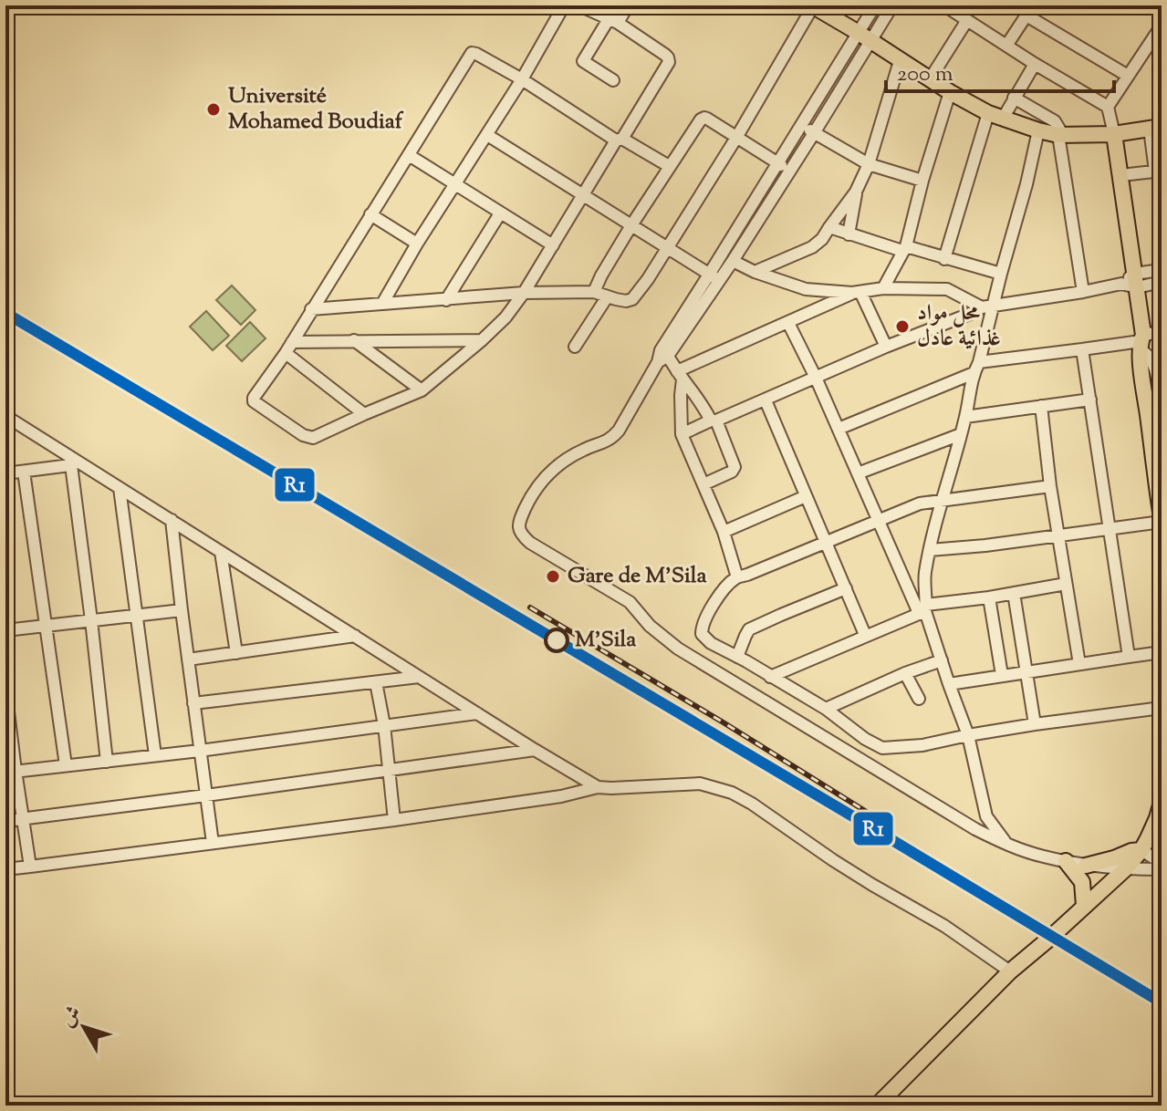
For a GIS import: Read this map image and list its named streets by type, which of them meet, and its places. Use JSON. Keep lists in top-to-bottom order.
{
  "places": [
    "Université Mohamed Boudiaf",
    "محل مواد غذائية عادل",
    "Gare de M'Sila",
    "M'Sila"
  ],
  "lines": ["transit line R1"],
  "scale_bar": "200 m",
  "north": "top left"
}
